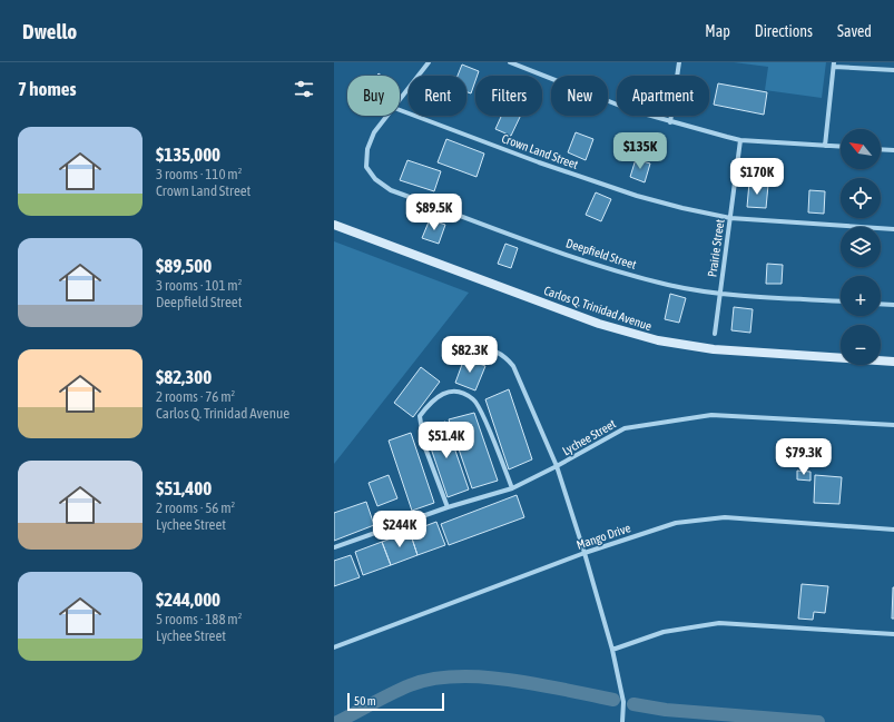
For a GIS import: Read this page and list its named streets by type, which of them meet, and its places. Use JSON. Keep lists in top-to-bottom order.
{
  "streets": {
    "main road": ["Carlos Q. Trinidad Avenue"],
    "street": [
      "Crown Land Street",
      "Prairie Street",
      "Deepfield Street",
      "Lychee Street",
      "Mango Drive"
    ]
  },
  "crossings": [
    ["Crown Land Street", "Prairie Street"],
    ["Prairie Street", "Deepfield Street"]
  ],
  "scale_bar": "50 m",
  "north": "top left",
  "page": {
    "header": "Dwello",
    "nav": ["Map", "Directions", "Saved"],
    "heading": "7 homes",
    "chip": [
      "Buy",
      "Rent",
      "Filters",
      "New",
      "Apartment"
    ],
    "list": [
      {
        "name": "$135,000",
        "note": "3 rooms · 110 m² · Crown Land Street"
      },
      {
        "name": "$89,500",
        "note": "3 rooms · 101 m² · Deepfield Street"
      },
      {
        "name": "$82,300",
        "note": "2 rooms · 76 m² · Carlos Q. Trinidad Avenue"
      },
      {
        "name": "$51,400",
        "note": "2 rooms · 56 m² · Lychee Street"
      },
      {
        "name": "$244,000",
        "note": "5 rooms · 188 m² · Lychee Street"
      }
    ],
    "map_buttons": ["+", "−"],
    "price": [
      "$135K",
      "$170K",
      "$89.5K",
      "$82.3K",
      "$51.4K",
      "$79.3K",
      "$244K"
    ],
    "scale": "50 m"
  }
}
